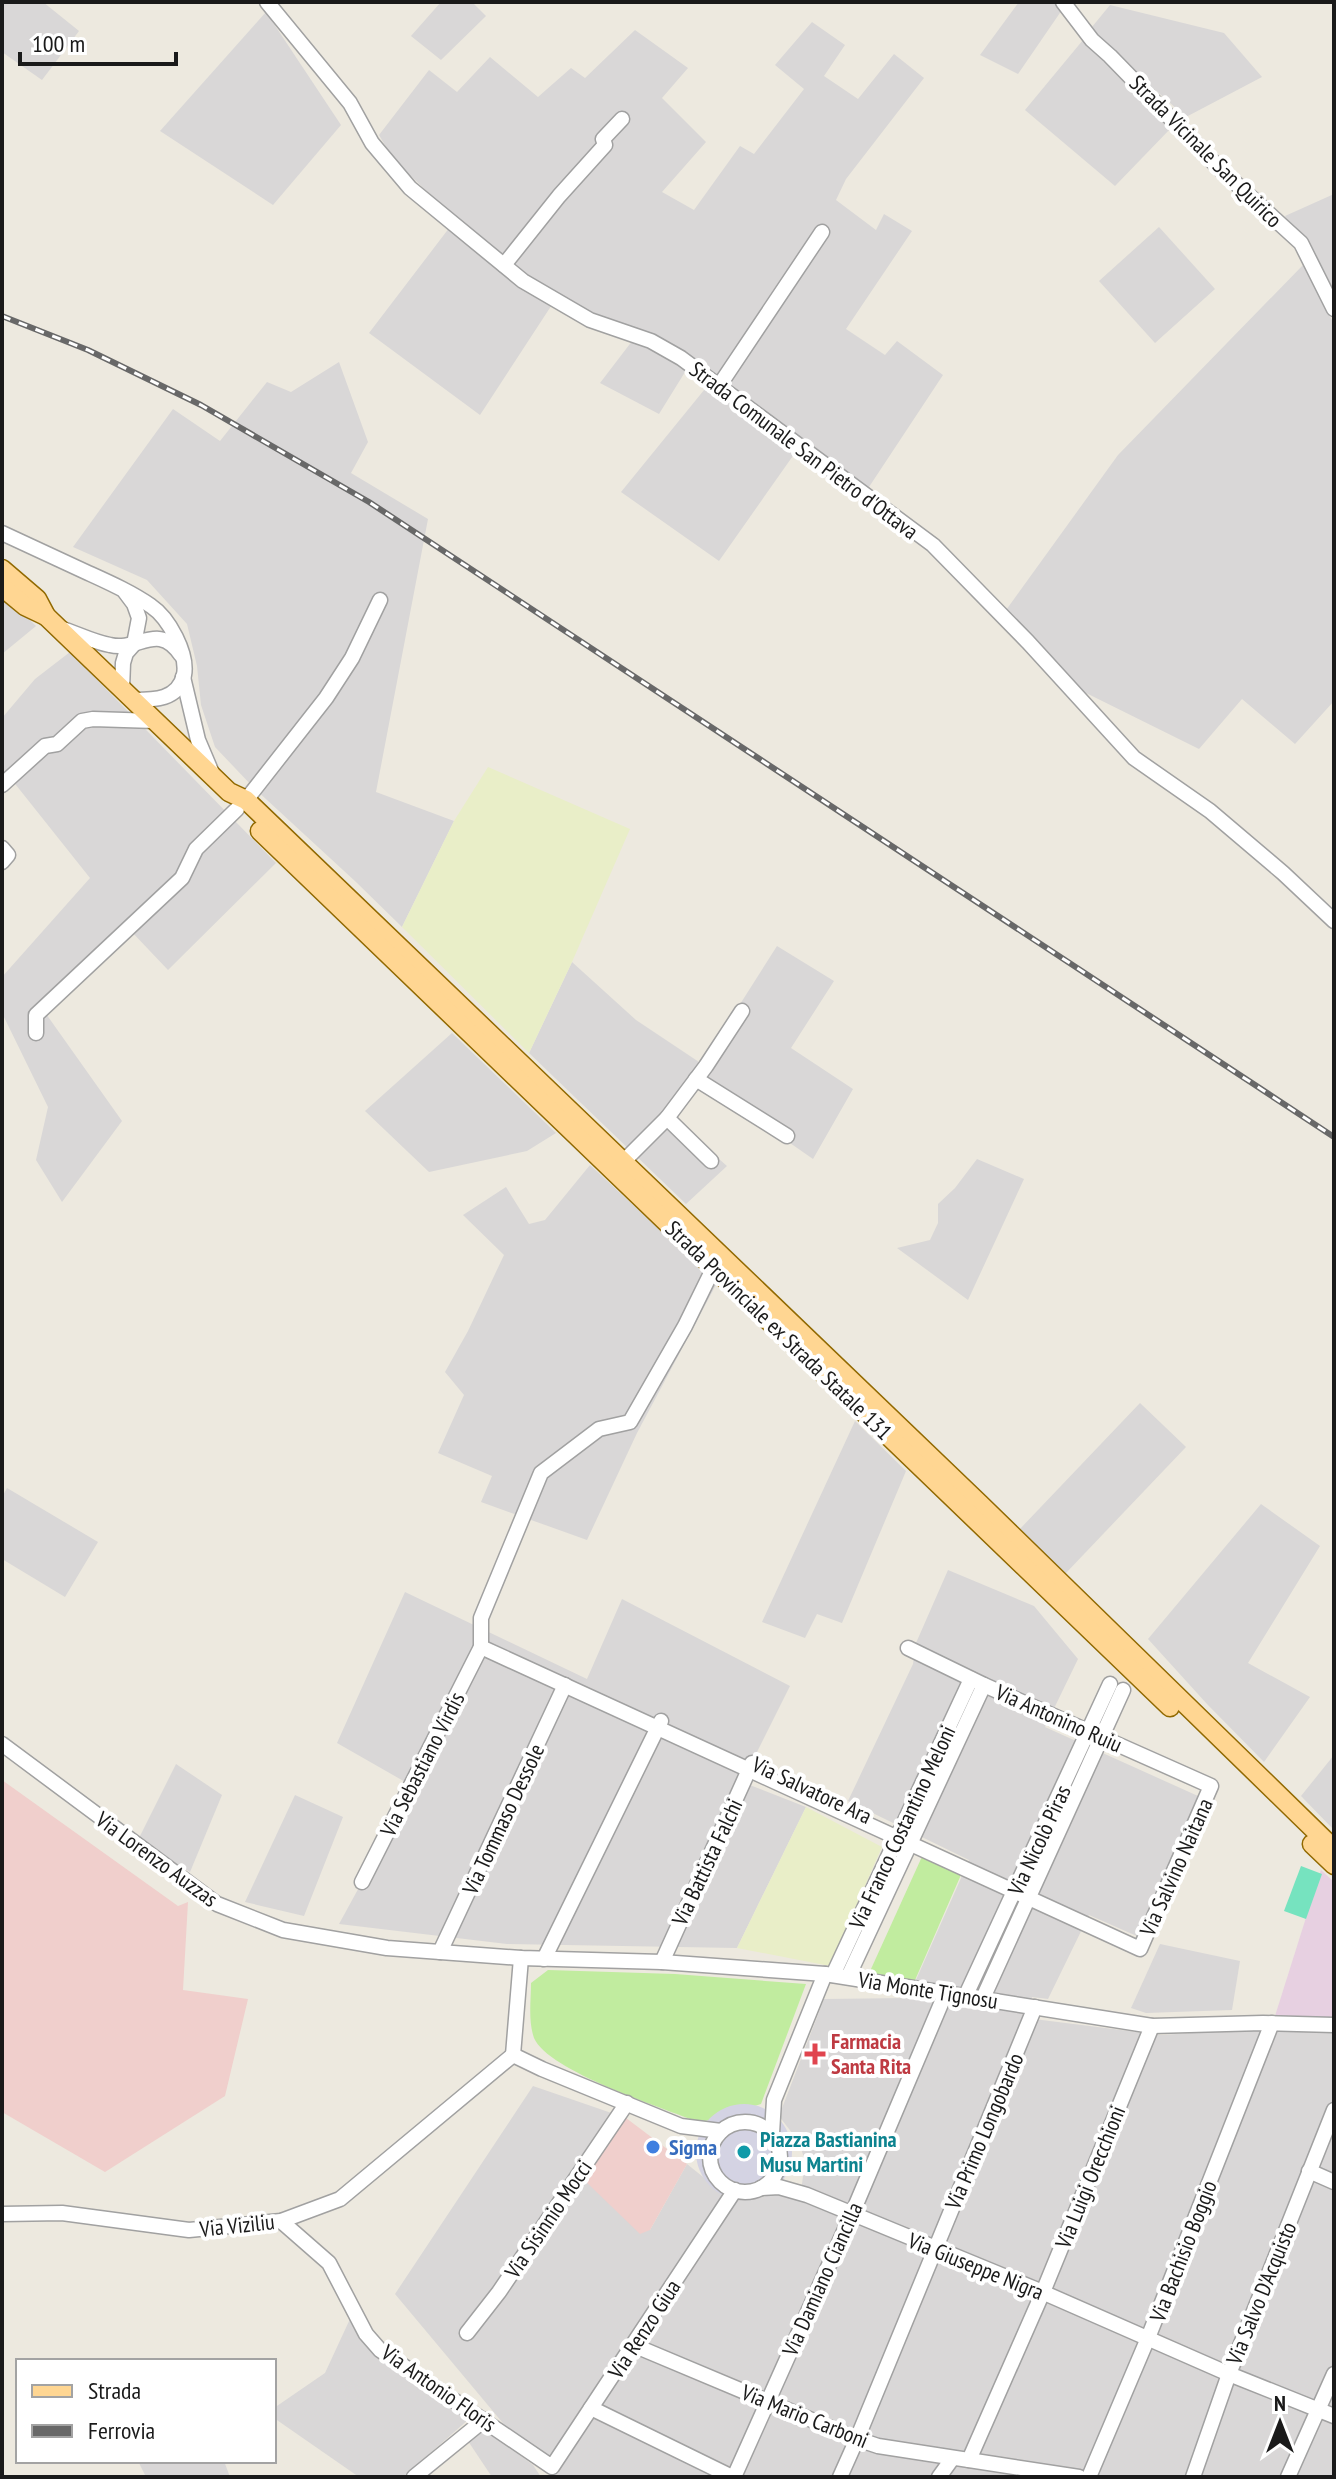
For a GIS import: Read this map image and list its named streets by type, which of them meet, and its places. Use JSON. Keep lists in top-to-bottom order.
{
  "streets": {
    "main road": ["Strada Provinciale ex Strada Statale 131"],
    "street": [
      "Strada Vicinale San Quirico",
      "Strada Comunale San Pietro d'Ottava",
      "Via Antonino Ruiu",
      "Via Sebastiano Virdis",
      "Via Salvatore Ara",
      "Via Tommaso Dessole",
      "Via Franco Costantino Meloni",
      "Via Nicolò Piras",
      "Via Lorenzo Auzzas",
      "Via Battista Falchi",
      "Via Salvino Naitana",
      "Via Monte Tignosu",
      "Via Primo Longobardo",
      "Via Luigi Orecchioni",
      "Via Sisinnio Mocci",
      "Via Viziliu",
      "Via Bachisio Boggio",
      "Via Giuseppe Nigra",
      "Via Damiano Ciancilla",
      "Via Salvo D'Acquisto",
      "Via Renzo Giua",
      "Via Antonio Floris",
      "Via Mario Carboni"
    ]
  },
  "crossings": [
    ["Strada Provinciale ex Strada Statale 131", "Via Sebastiano Virdis"],
    ["Via Antonino Ruiu", "Via Franco Costantino Meloni"],
    ["Via Antonino Ruiu", "Via Nicolò Piras"],
    ["Via Antonino Ruiu", "Via Salvino Naitana"],
    ["Via Sebastiano Virdis", "Via Salvatore Ara"],
    ["Via Salvatore Ara", "Via Tommaso Dessole"],
    ["Via Salvatore Ara", "Via Franco Costantino Meloni"],
    ["Via Salvatore Ara", "Via Nicolò Piras"],
    ["Via Salvatore Ara", "Via Battista Falchi"],
    ["Via Salvatore Ara", "Via Salvino Naitana"],
    ["Via Tommaso Dessole", "Via Lorenzo Auzzas"],
    ["Via Franco Costantino Meloni", "Via Monte Tignosu"],
    ["Via Nicolò Piras", "Via Monte Tignosu"],
    ["Via Lorenzo Auzzas", "Via Monte Tignosu"],
    ["Via Battista Falchi", "Via Monte Tignosu"],
    ["Via Monte Tignosu", "Via Primo Longobardo"],
    ["Via Monte Tignosu", "Via Luigi Orecchioni"],
    ["Via Monte Tignosu", "Via Bachisio Boggio"],
    ["Via Monte Tignosu", "Via Damiano Ciancilla"],
    ["Via Primo Longobardo", "Via Giuseppe Nigra"],
    ["Via Primo Longobardo", "Via Mario Carboni"],
    ["Via Luigi Orecchioni", "Via Giuseppe Nigra"],
    ["Via Luigi Orecchioni", "Via Mario Carboni"],
    ["Via Viziliu", "Via Antonio Floris"],
    ["Via Bachisio Boggio", "Via Giuseppe Nigra"],
    ["Via Giuseppe Nigra", "Via Damiano Ciancilla"],
    ["Via Giuseppe Nigra", "Via Salvo D'Acquisto"],
    ["Via Giuseppe Nigra", "Via Renzo Giua"],
    ["Via Damiano Ciancilla", "Via Mario Carboni"],
    ["Via Renzo Giua", "Via Antonio Floris"],
    ["Via Renzo Giua", "Via Mario Carboni"]
  ],
  "places": {
    "health": ["Farmacia Santa Rita"],
    "other": ["Sigma", "Piazza Bastianina Musu Martini"]
  },
  "legend": ["Strada", "Ferrovia"],
  "scale_bar": "100 m",
  "north": "top"
}
